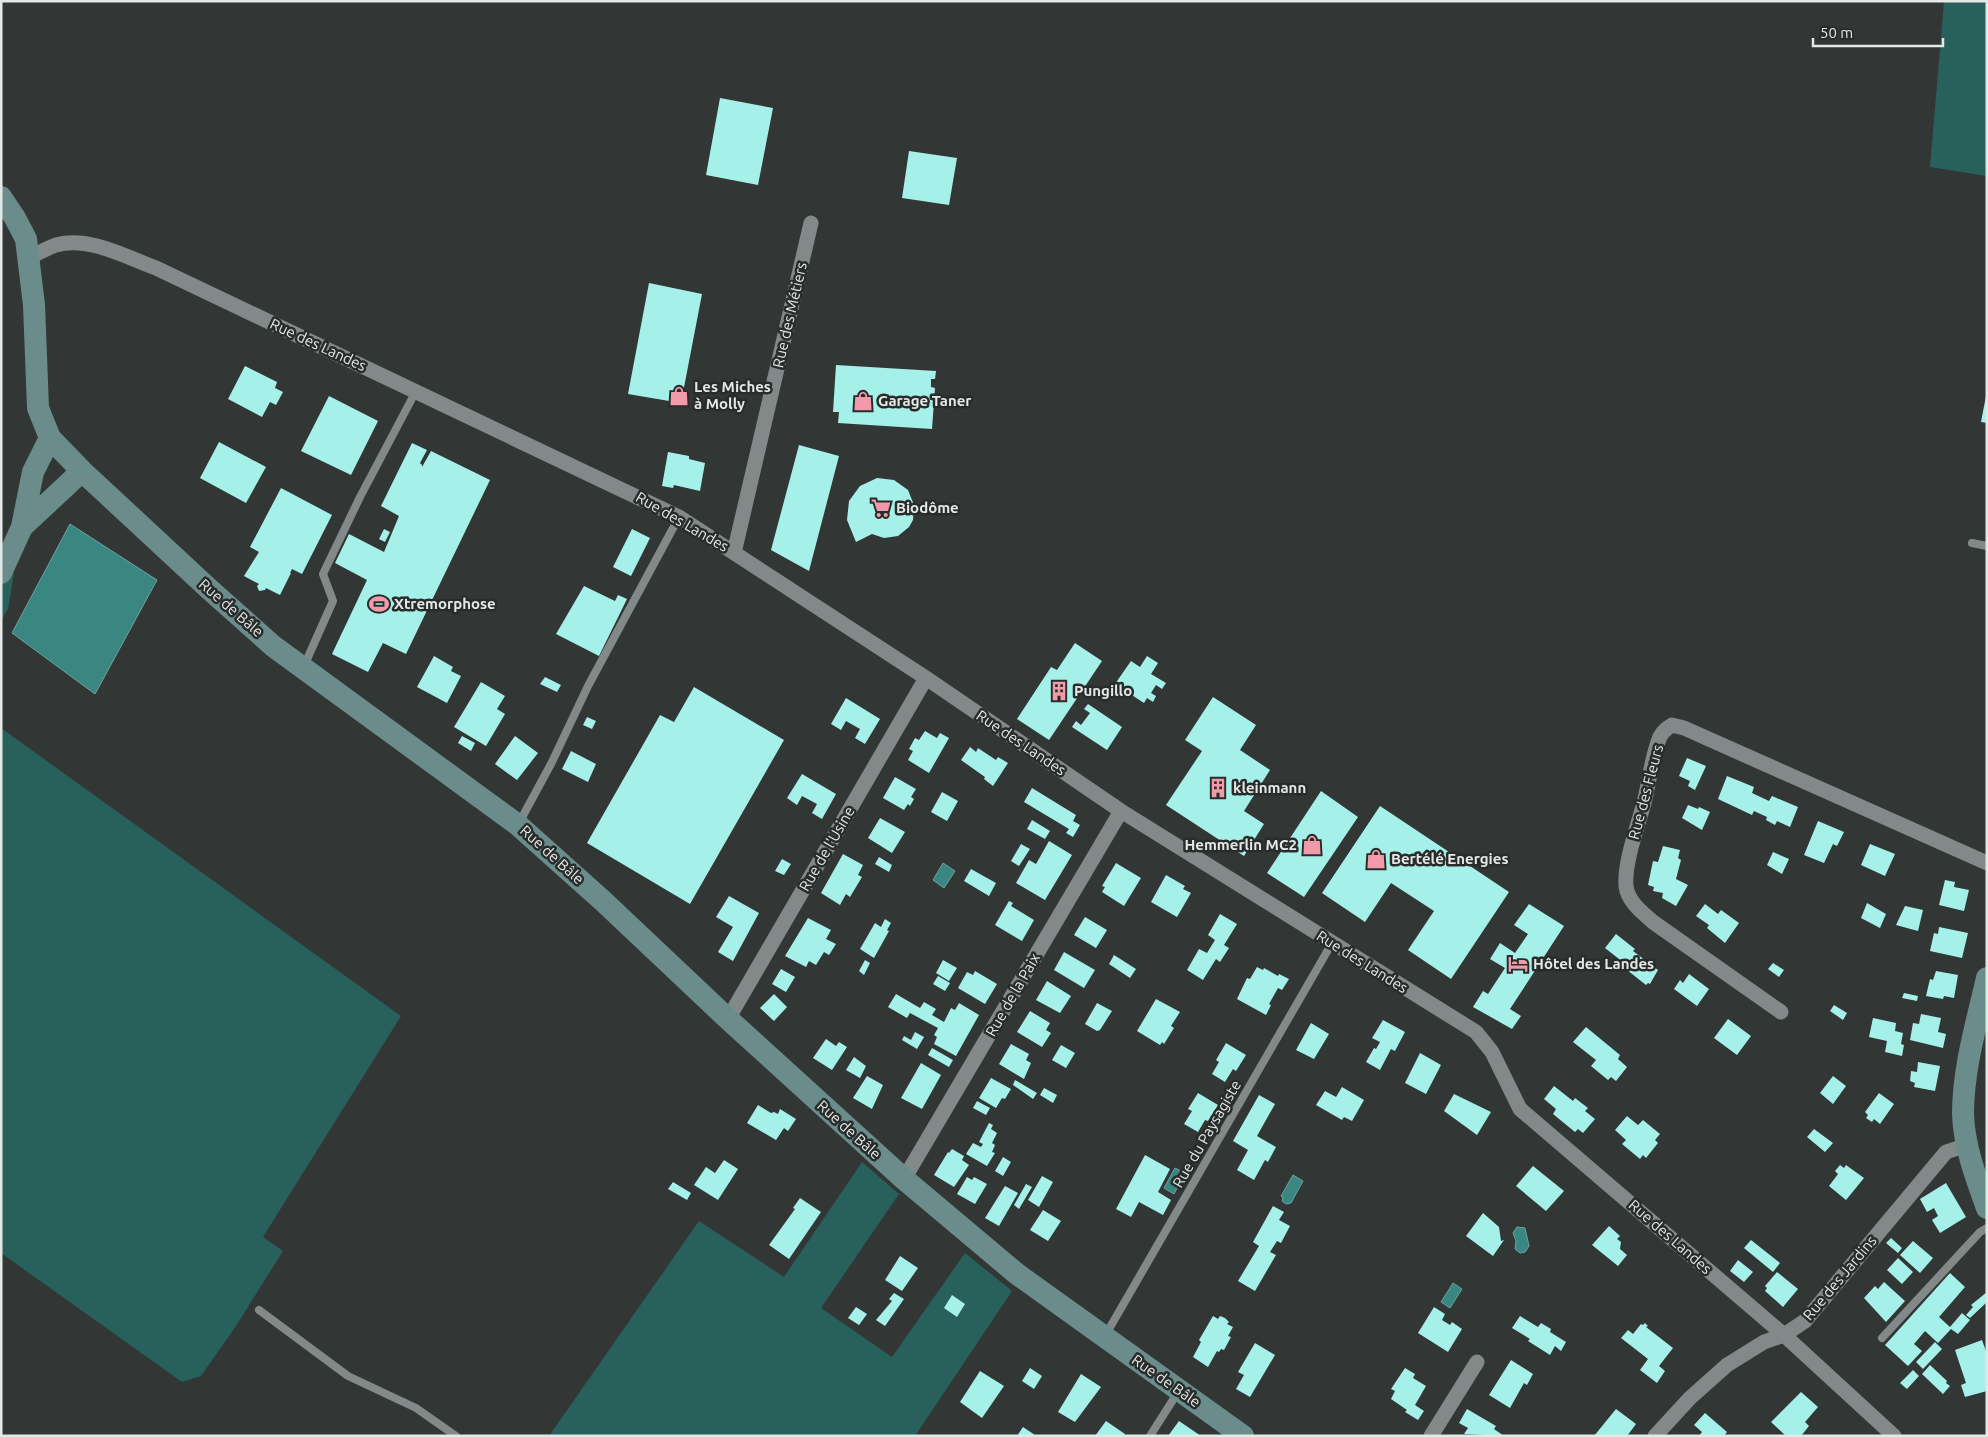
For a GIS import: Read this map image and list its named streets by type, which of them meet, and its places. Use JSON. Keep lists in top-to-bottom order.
{
  "streets": {
    "street": [
      "Rue des Métiers",
      "Rue des Landes",
      "Rue de Bâle",
      "Rue des Fleurs",
      "Rue de l'Usine",
      "Rue de la Paix",
      "Rue des Jardins"
    ],
    "lane": ["Rue du Paysagiste"]
  },
  "crossings": [
    ["Rue des Métiers", "Rue des Landes"],
    ["Rue des Landes", "Rue de Bâle"],
    ["Rue des Landes", "Rue de l'Usine"],
    ["Rue des Landes", "Rue de la Paix"],
    ["Rue des Landes", "Rue du Paysagiste"],
    ["Rue des Landes", "Rue des Jardins"],
    ["Rue de Bâle", "Rue de l'Usine"],
    ["Rue de Bâle", "Rue de la Paix"],
    ["Rue de Bâle", "Rue du Paysagiste"]
  ],
  "places": {
    "shop": [
      "Les Miches à Molly",
      "Garage Taner",
      "Hemmerlin MC2",
      "Bertélé Energies"
    ],
    "supermarket": ["Biodôme"],
    "sports": ["Xtremorphose"],
    "building": ["Pungillo", "kleinmann"],
    "hotel": ["Hôtel des Landes"]
  },
  "scale_bar": "50 m"
}
